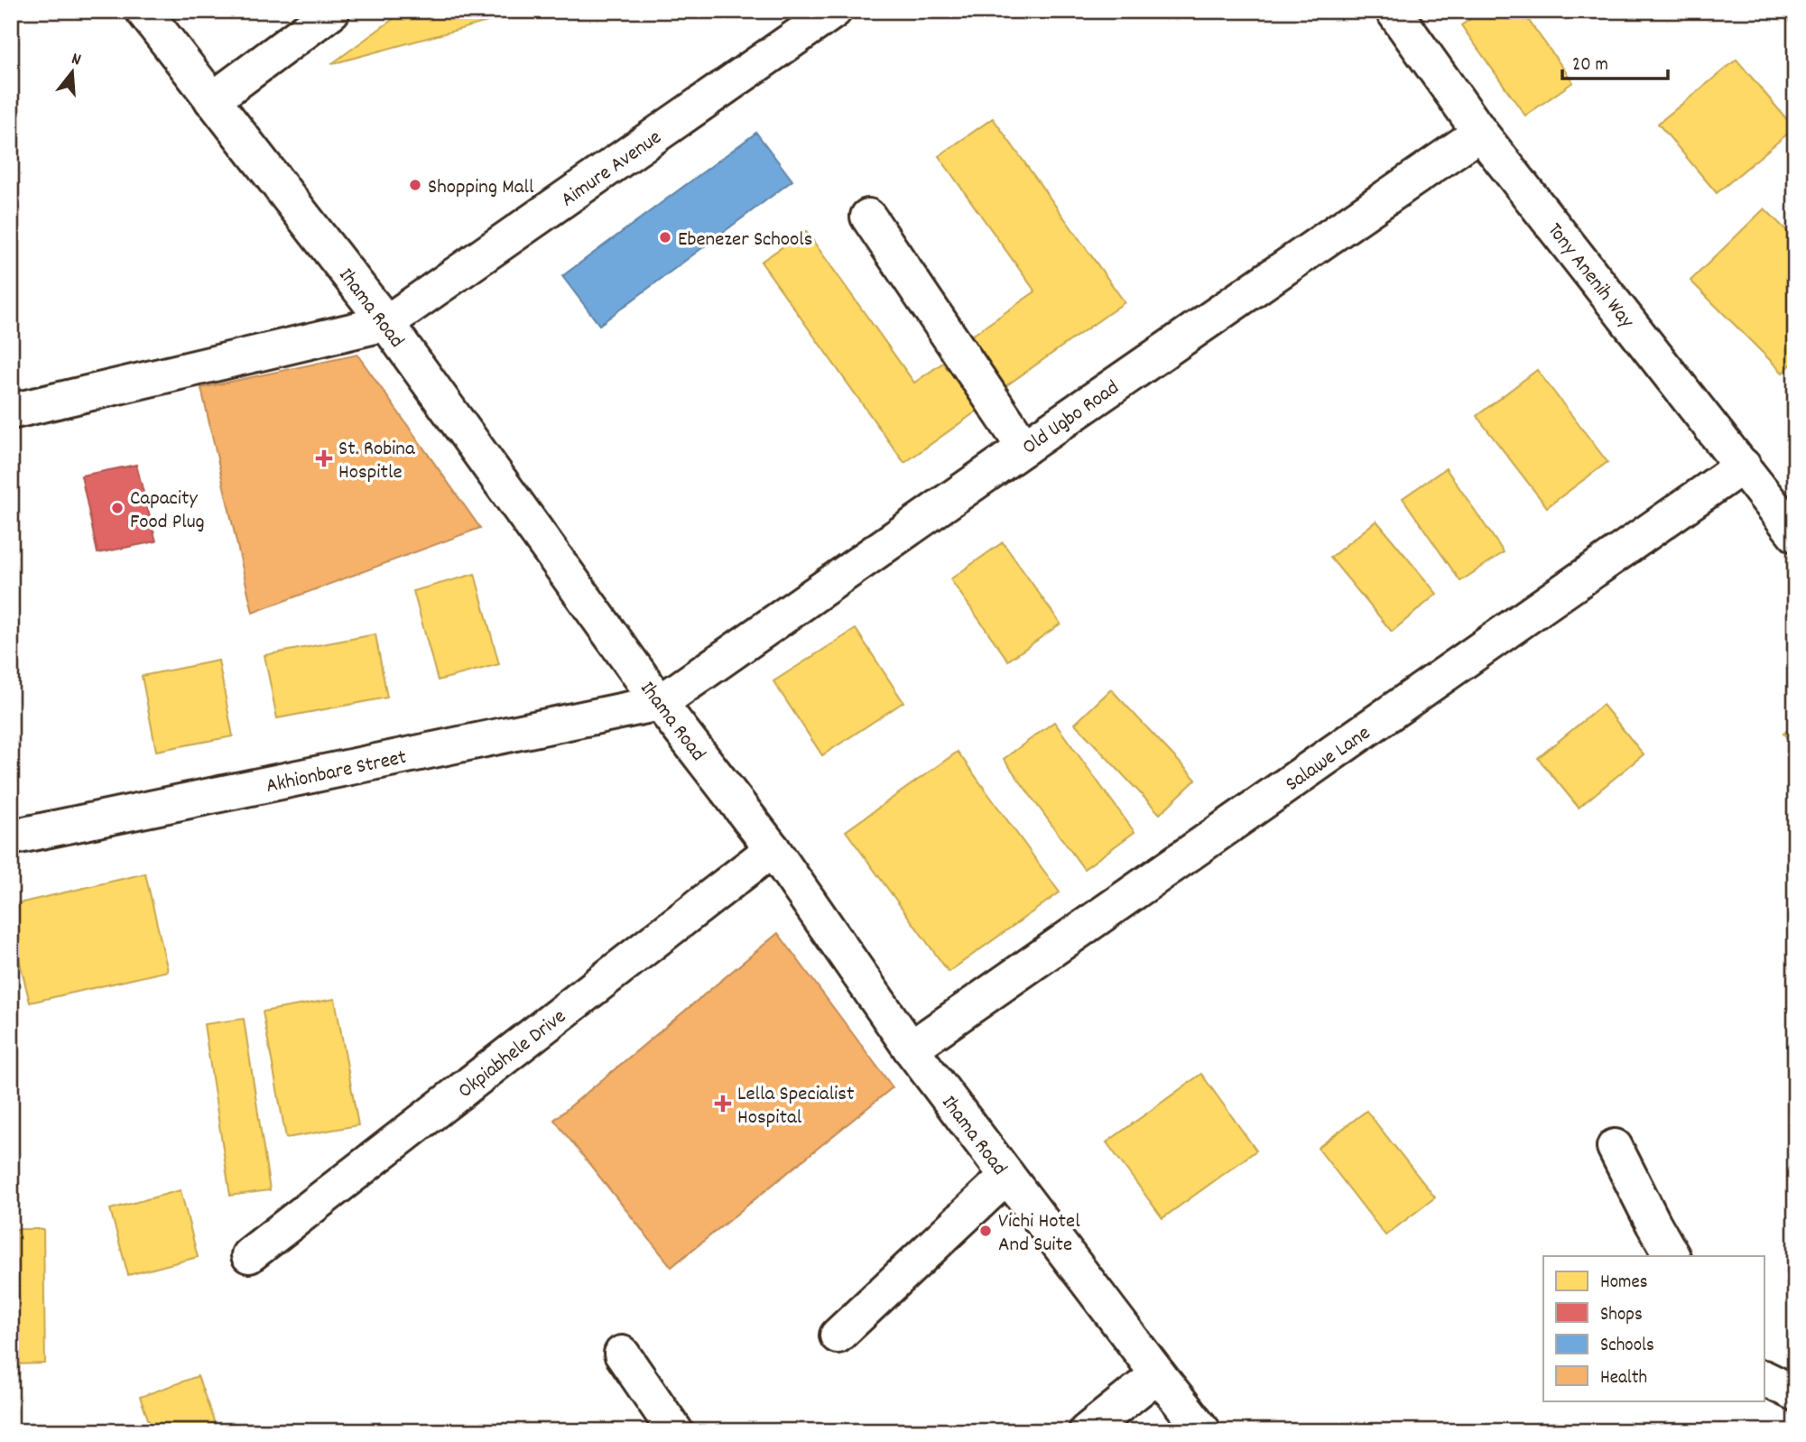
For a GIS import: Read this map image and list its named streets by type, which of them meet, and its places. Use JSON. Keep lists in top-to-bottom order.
{
  "streets": {
    "street": [
      "Aimure Avenue",
      "Tony Anenih Way",
      "Ihama Road",
      "Old Ugbo Road",
      "Salawe Lane",
      "Akhionbare Street",
      "Okpiabhele Drive"
    ]
  },
  "crossings": [
    ["Aimure Avenue", "Ihama Road"],
    ["Tony Anenih Way", "Old Ugbo Road"],
    ["Tony Anenih Way", "Salawe Lane"],
    ["Ihama Road", "Old Ugbo Road"],
    ["Ihama Road", "Salawe Lane"],
    ["Ihama Road", "Akhionbare Street"],
    ["Ihama Road", "Okpiabhele Drive"],
    ["Old Ugbo Road", "Akhionbare Street"]
  ],
  "places": {
    "other": [
      "Shopping Mall",
      "Ebenezer Schools",
      "Capacity Food Plug",
      "Vichi Hotel And Suite"
    ],
    "health": ["St. Robina Hospitle", "Lella Specialist Hospital"]
  },
  "legend": [
    "Homes",
    "Shops",
    "Schools",
    "Health"
  ],
  "scale_bar": "20 m",
  "north": "top"
}
